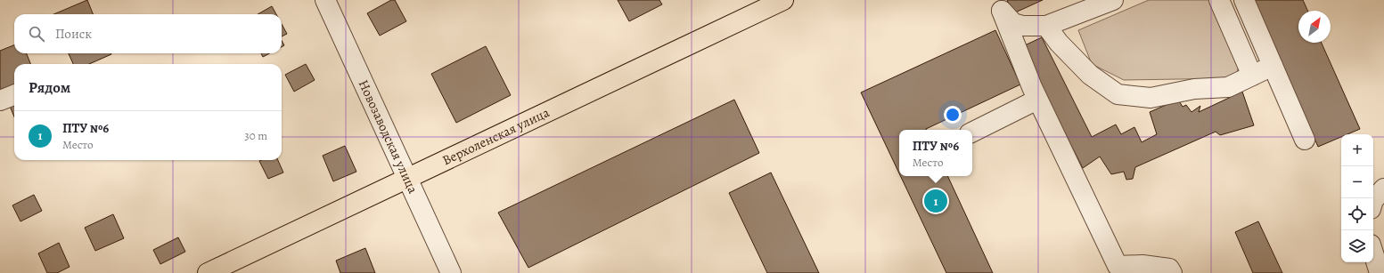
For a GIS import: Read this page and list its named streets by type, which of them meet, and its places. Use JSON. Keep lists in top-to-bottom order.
{
  "streets": {
    "main road": ["Верхоленская улица"],
    "street": ["Новозаводская улица"]
  },
  "crossings": [
    ["Верхоленская улица", "Новозаводская улица"]
  ],
  "north": "top right",
  "page": {
    "search": "Поиск",
    "heading": "Рядом",
    "list": [
      {
        "mark": "1",
        "name": "ПТУ №6",
        "note": "Место",
        "value": "30 m"
      }
    ],
    "popup": ["ПТУ №6", "Место"],
    "map_buttons": ["+", "−"],
    "pins": "1"
  }
}
